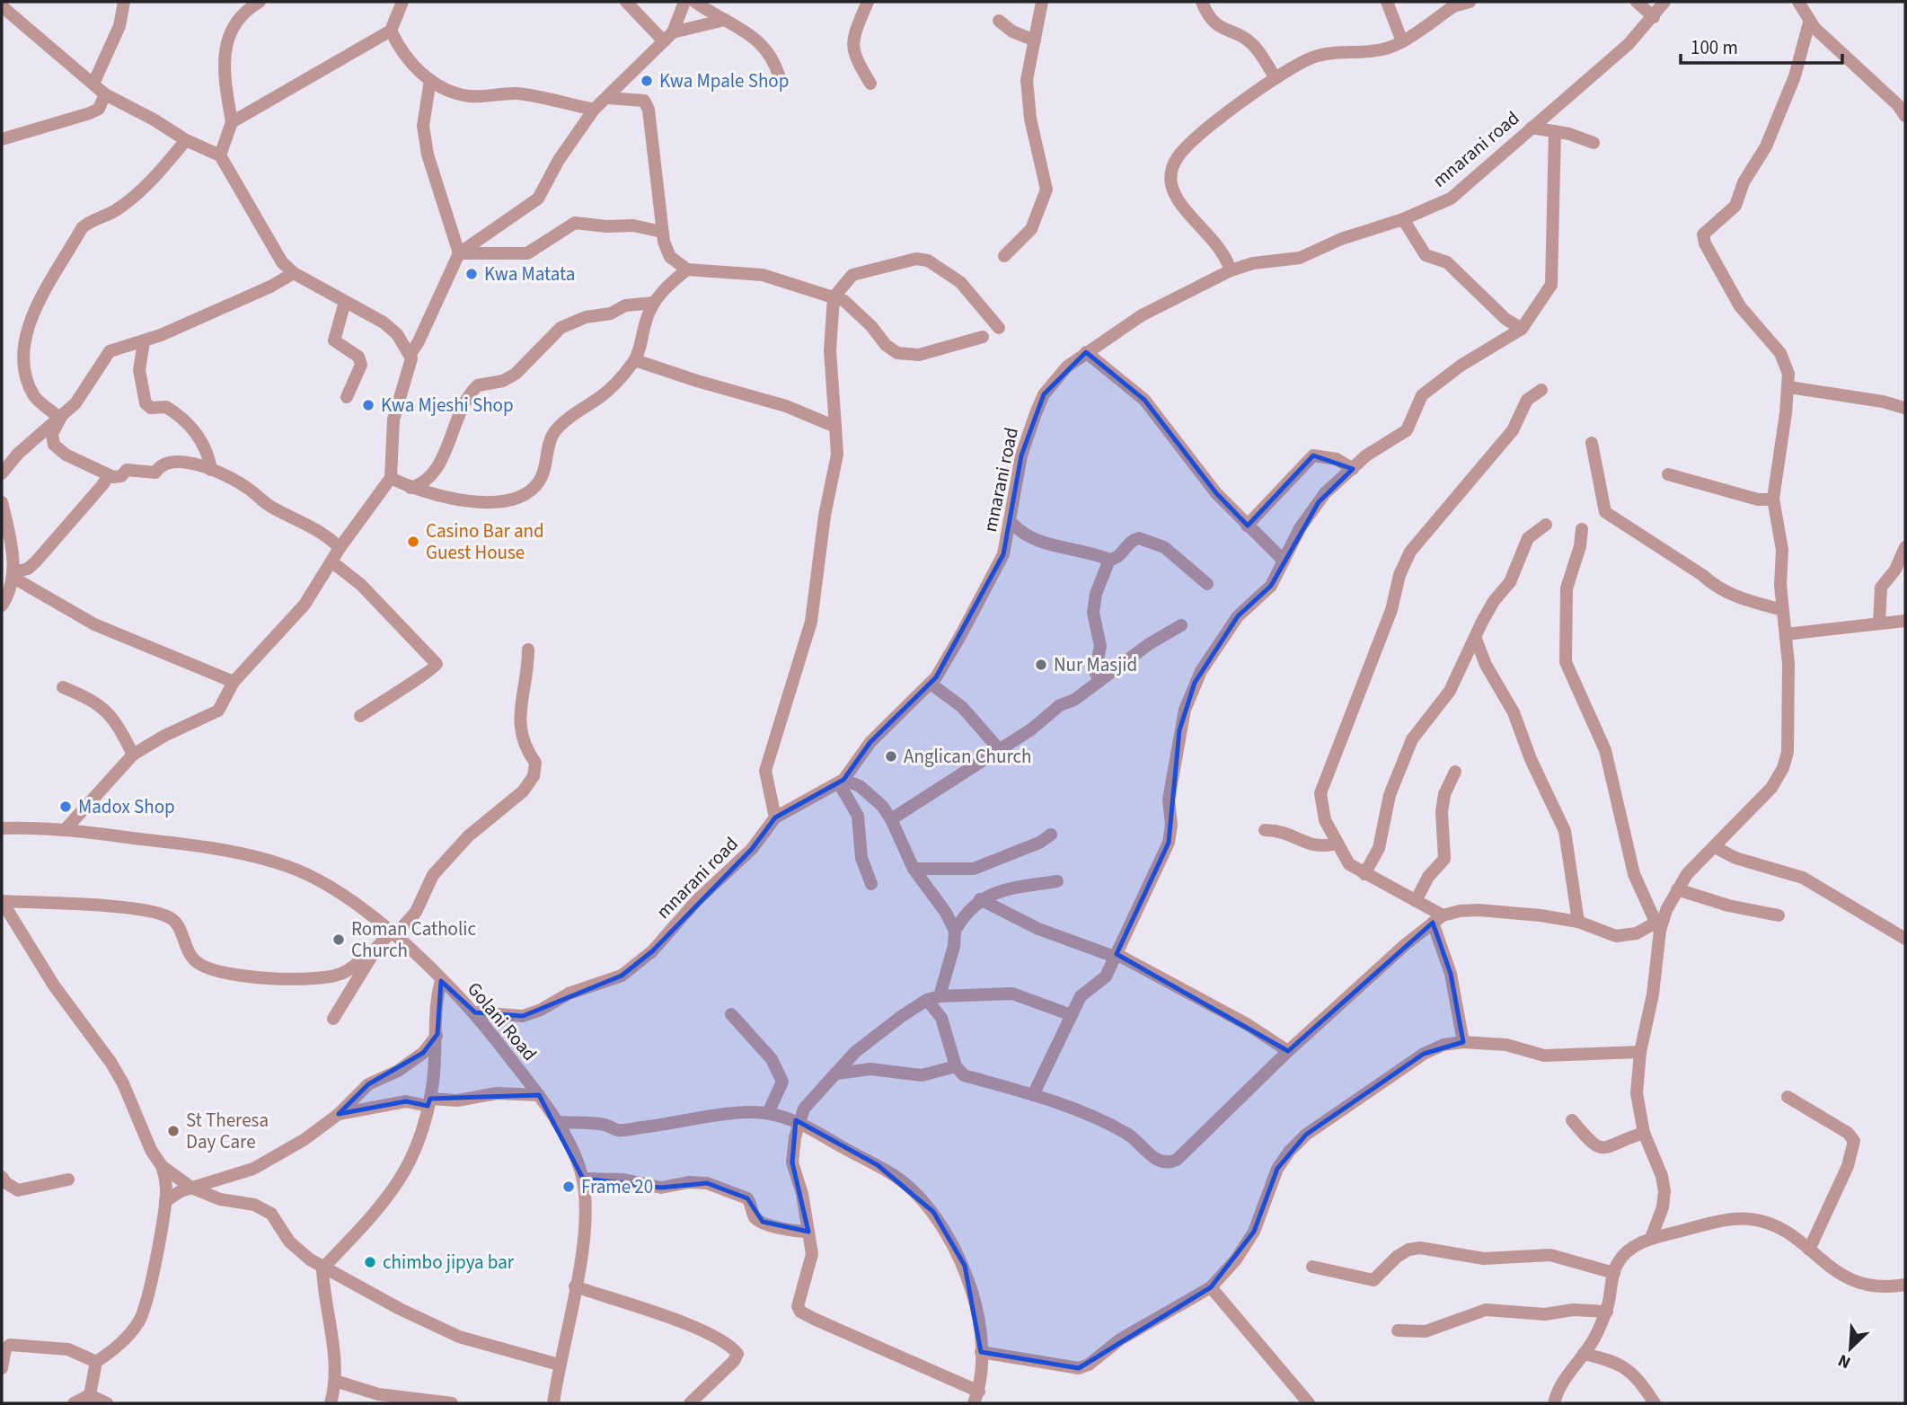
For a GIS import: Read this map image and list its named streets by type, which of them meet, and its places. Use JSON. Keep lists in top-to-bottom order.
{
  "streets": {
    "street": ["mnarani road", "Golani Road"]
  },
  "crossings": [
    ["mnarani road", "Golani Road"]
  ],
  "places": [
    "Kwa Mpale Shop",
    "Kwa Matata",
    "Kwa Mjeshi Shop",
    "Casino Bar and Guest House",
    "Nur Masjid",
    "Anglican Church",
    "Madox Shop",
    "Roman Catholic Church",
    "St Theresa Day Care",
    "Frame 20",
    "chimbo jipya bar"
  ],
  "scale_bar": "100 m",
  "north": "bottom left"
}
